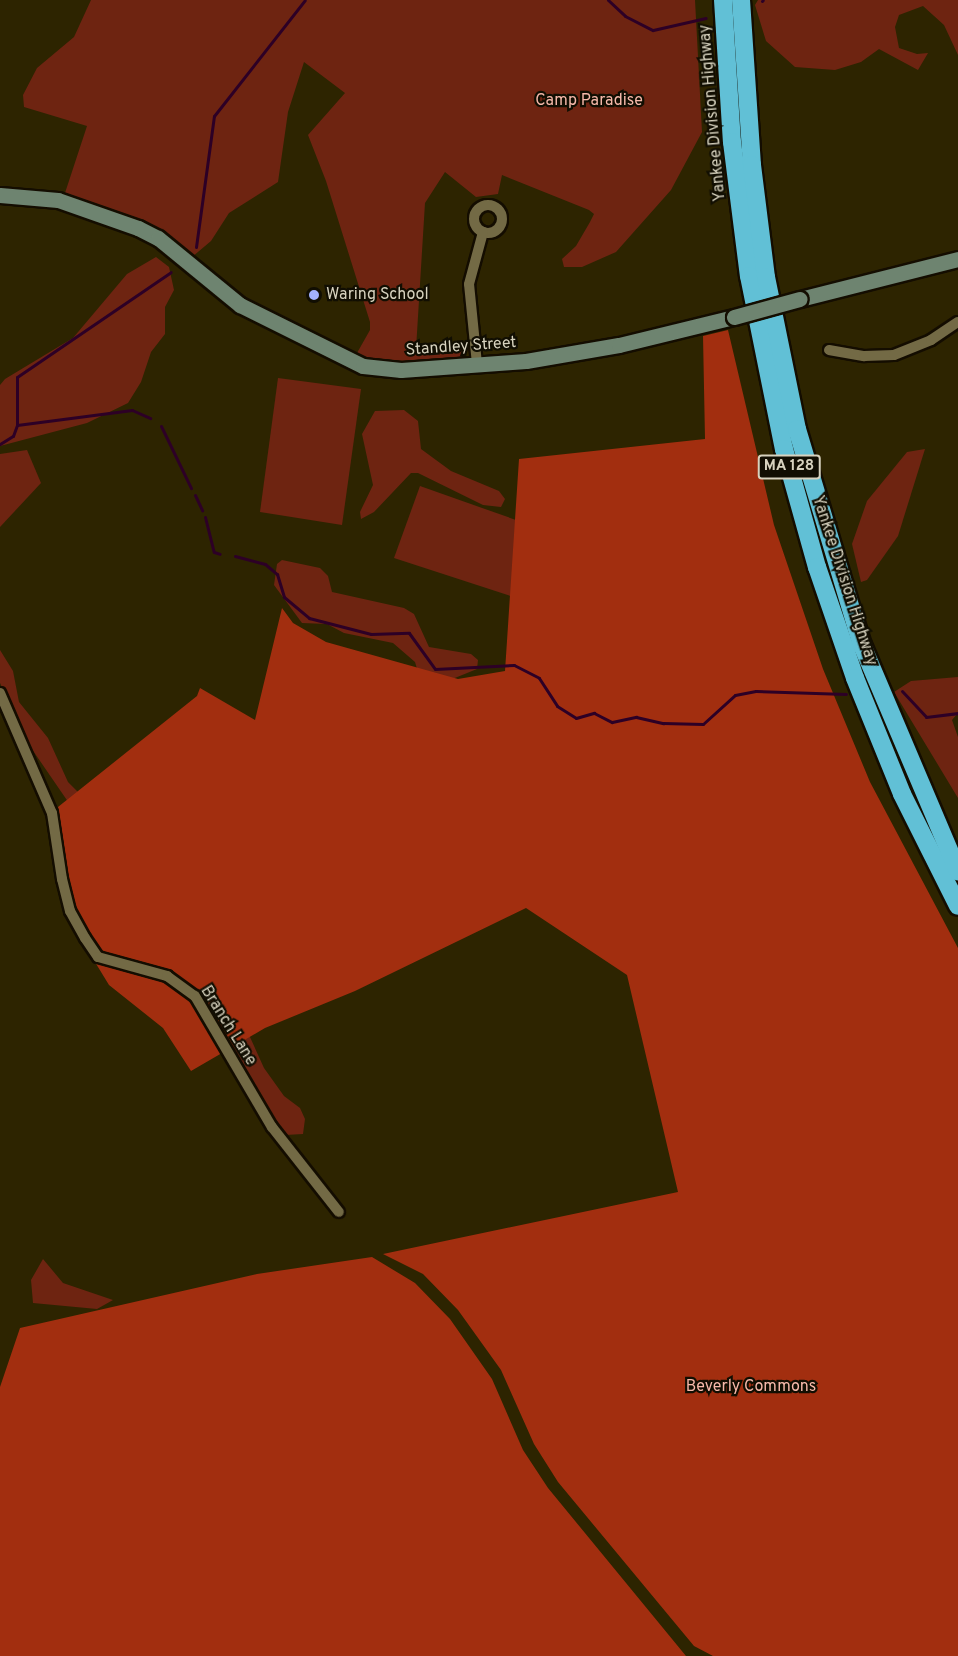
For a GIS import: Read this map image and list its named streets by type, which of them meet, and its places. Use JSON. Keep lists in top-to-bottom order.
{
  "streets": {
    "highway": ["Yankee Division Highway", "MA 128"],
    "street": ["Standley Street", "Branch Lane"]
  },
  "parks": ["Camp Paradise", "Beverly Commons"],
  "places": ["Waring School"]
}
